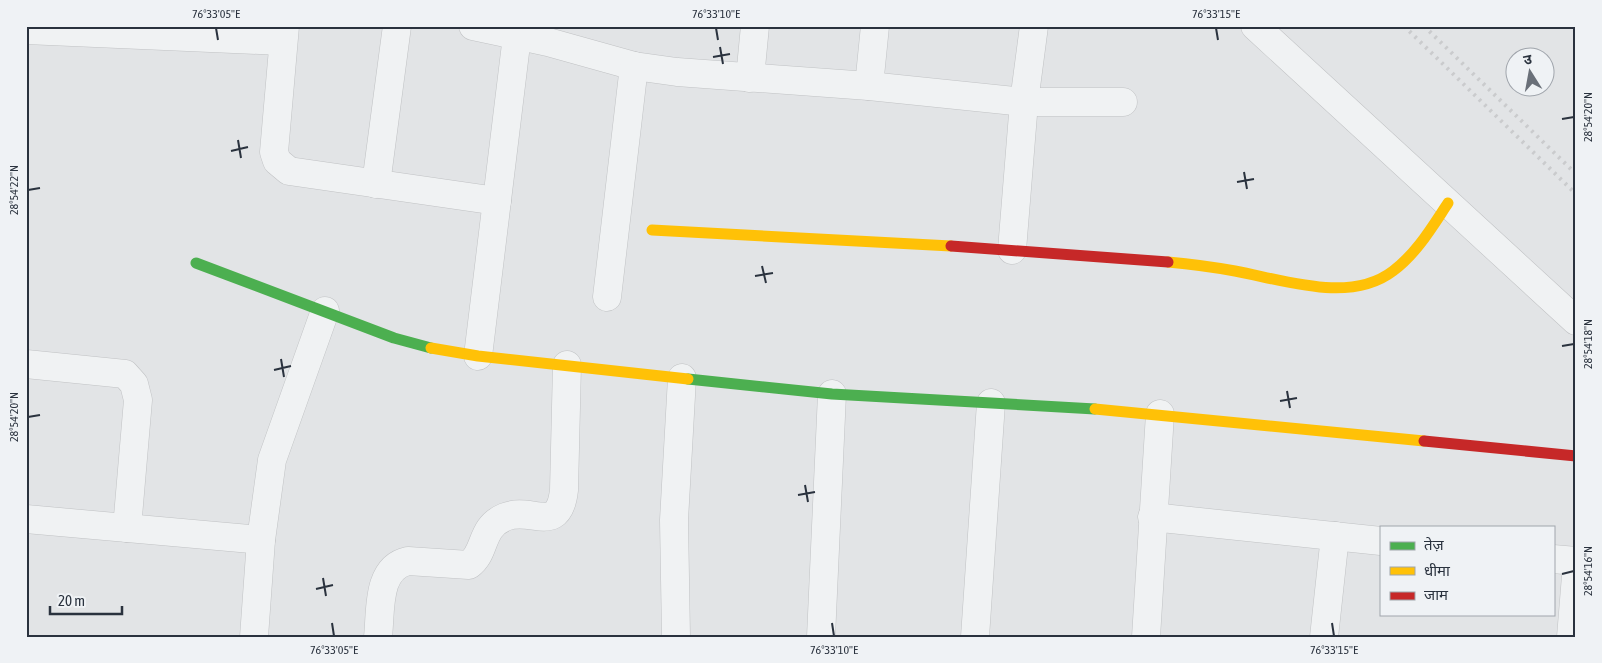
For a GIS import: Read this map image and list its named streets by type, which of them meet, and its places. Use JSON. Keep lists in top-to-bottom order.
{
  "legend": ["तेज़", "धीमा", "जाम"],
  "scale_bar": "20 m",
  "north": "top",
  "coordinates": [
    "76°33'05\"E",
    "76°33'10\"E",
    "76°33'15\"E",
    "28°54'20\"N",
    "28°54'22\"N",
    "28°54'18\"N",
    "28°54'16\"N"
  ]
}
